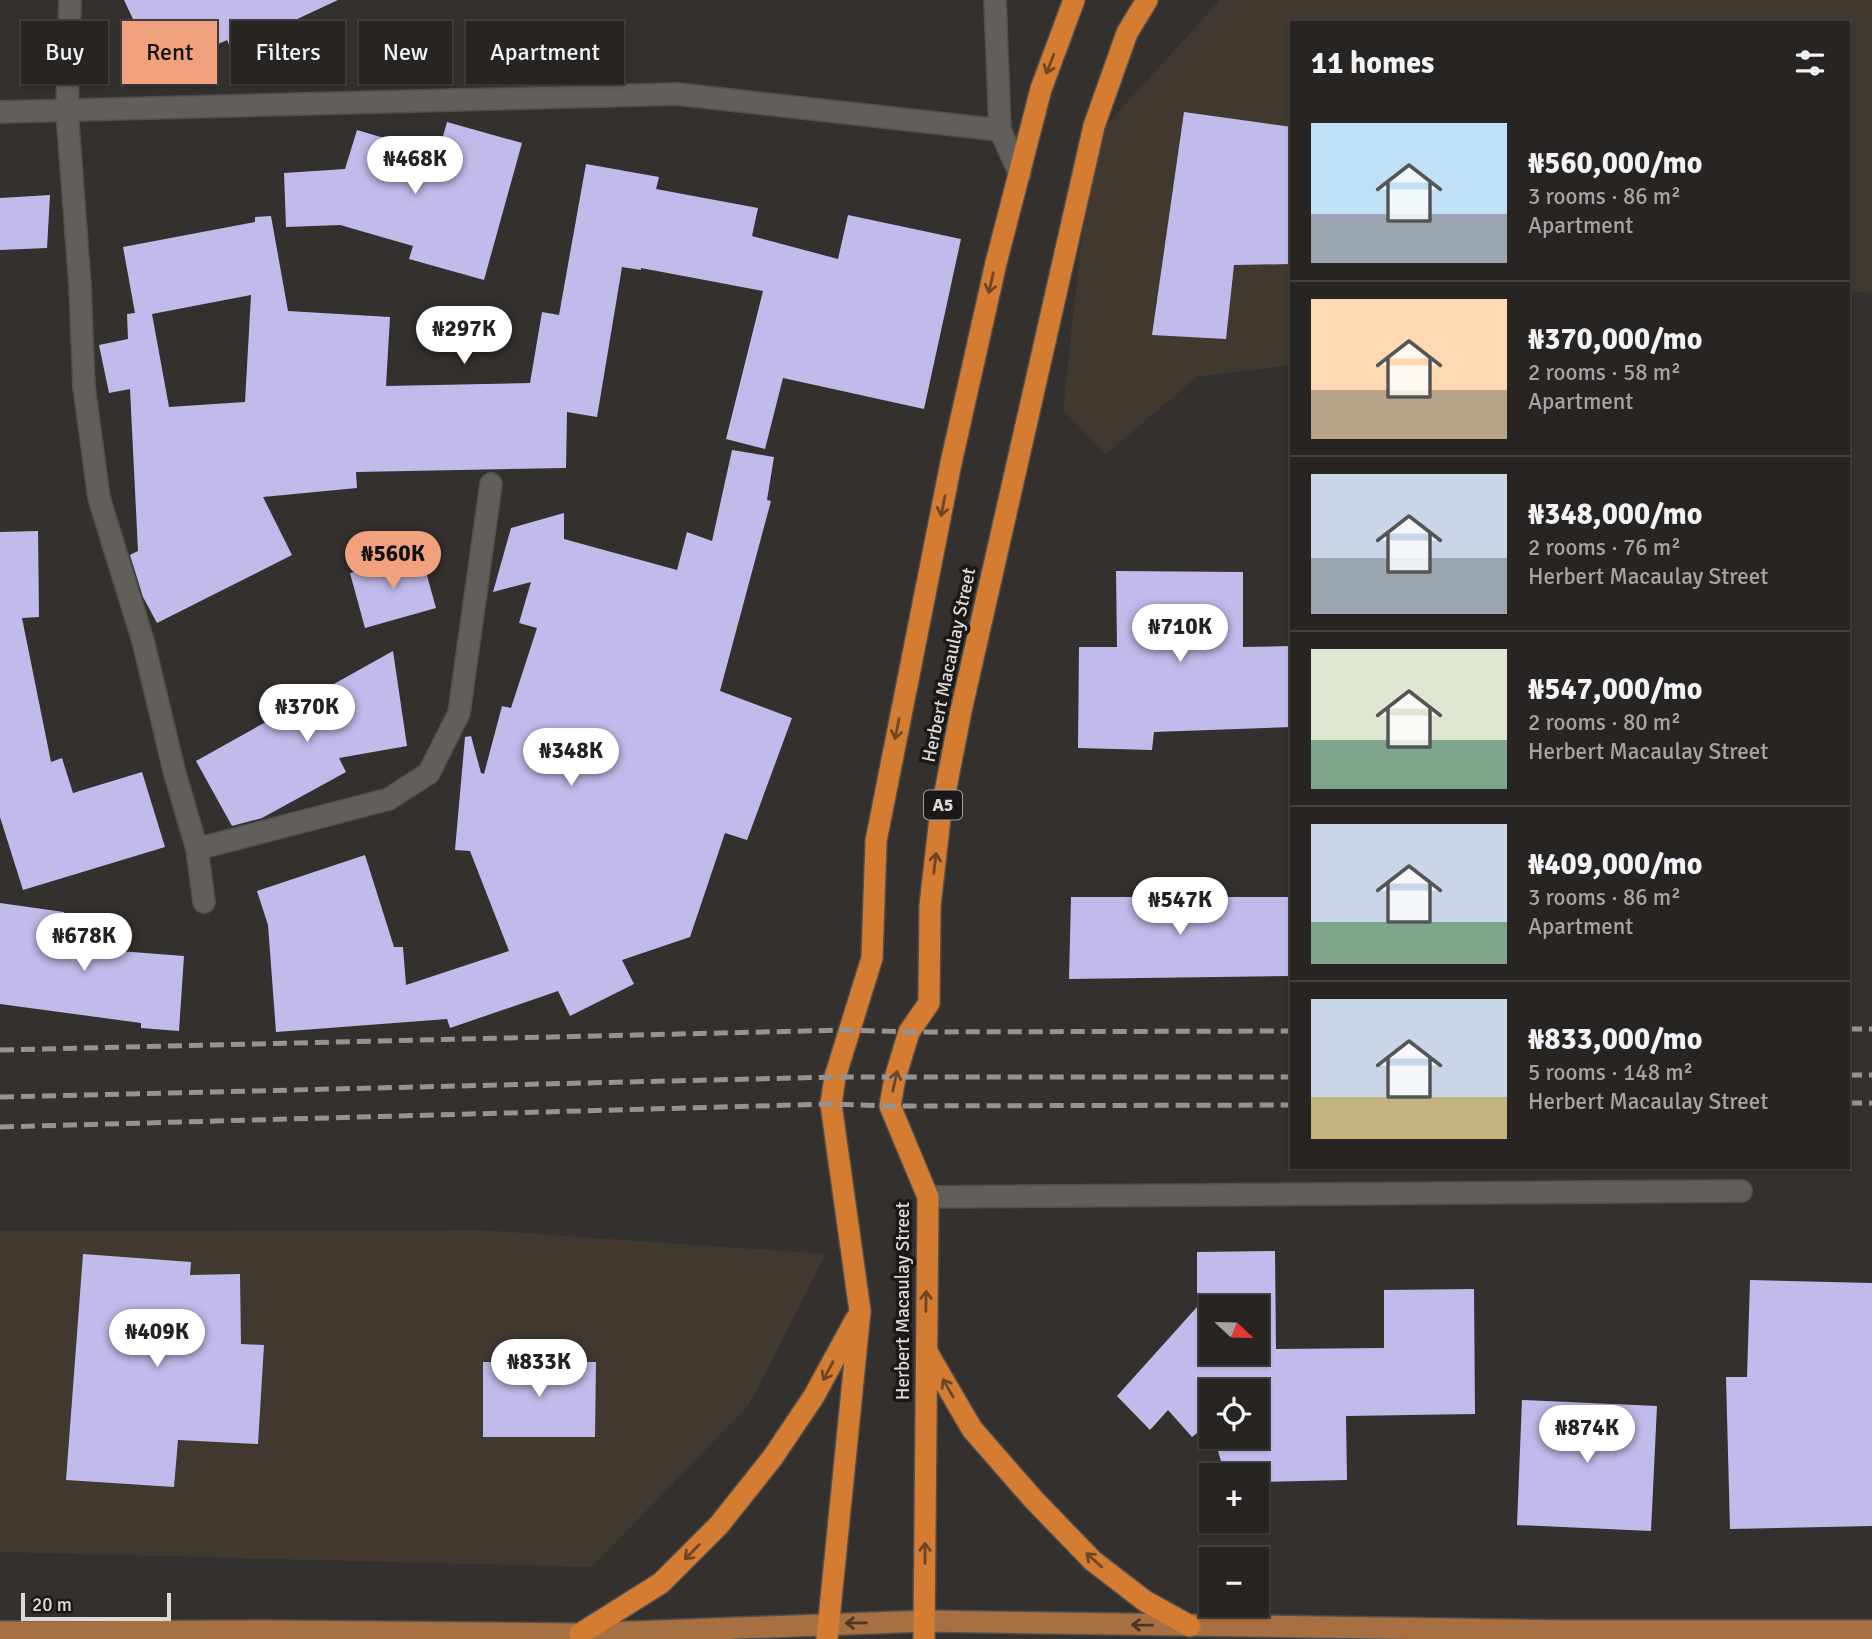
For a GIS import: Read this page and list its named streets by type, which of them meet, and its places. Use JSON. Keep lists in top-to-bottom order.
{
  "streets": {
    "highway": ["Herbert Macaulay Street", "A5"]
  },
  "scale_bar": "20 m",
  "north": "right",
  "page": {
    "chip": [
      "Buy",
      "Rent",
      "Filters",
      "New",
      "Apartment"
    ],
    "heading": "11 homes",
    "list": [
      {
        "name": "₦560,000/mo",
        "note": "3 rooms · 86 m² · Apartment"
      },
      {
        "name": "₦370,000/mo",
        "note": "2 rooms · 58 m² · Apartment"
      },
      {
        "name": "₦348,000/mo",
        "note": "2 rooms · 76 m² · Herbert Macaulay Street"
      },
      {
        "name": "₦547,000/mo",
        "note": "2 rooms · 80 m² · Herbert Macaulay Street"
      },
      {
        "name": "₦409,000/mo",
        "note": "3 rooms · 86 m² · Apartment"
      },
      {
        "name": "₦833,000/mo",
        "note": "5 rooms · 148 m² · Herbert Macaulay Street"
      }
    ],
    "price": [
      "₦468K",
      "₦297K",
      "₦560K",
      "₦710K",
      "₦370K",
      "₦348K",
      "₦547K",
      "₦678K",
      "₦409K",
      "₦833K",
      "₦874K"
    ],
    "map_buttons": ["+", "−"],
    "scale": "20 m"
  }
}
